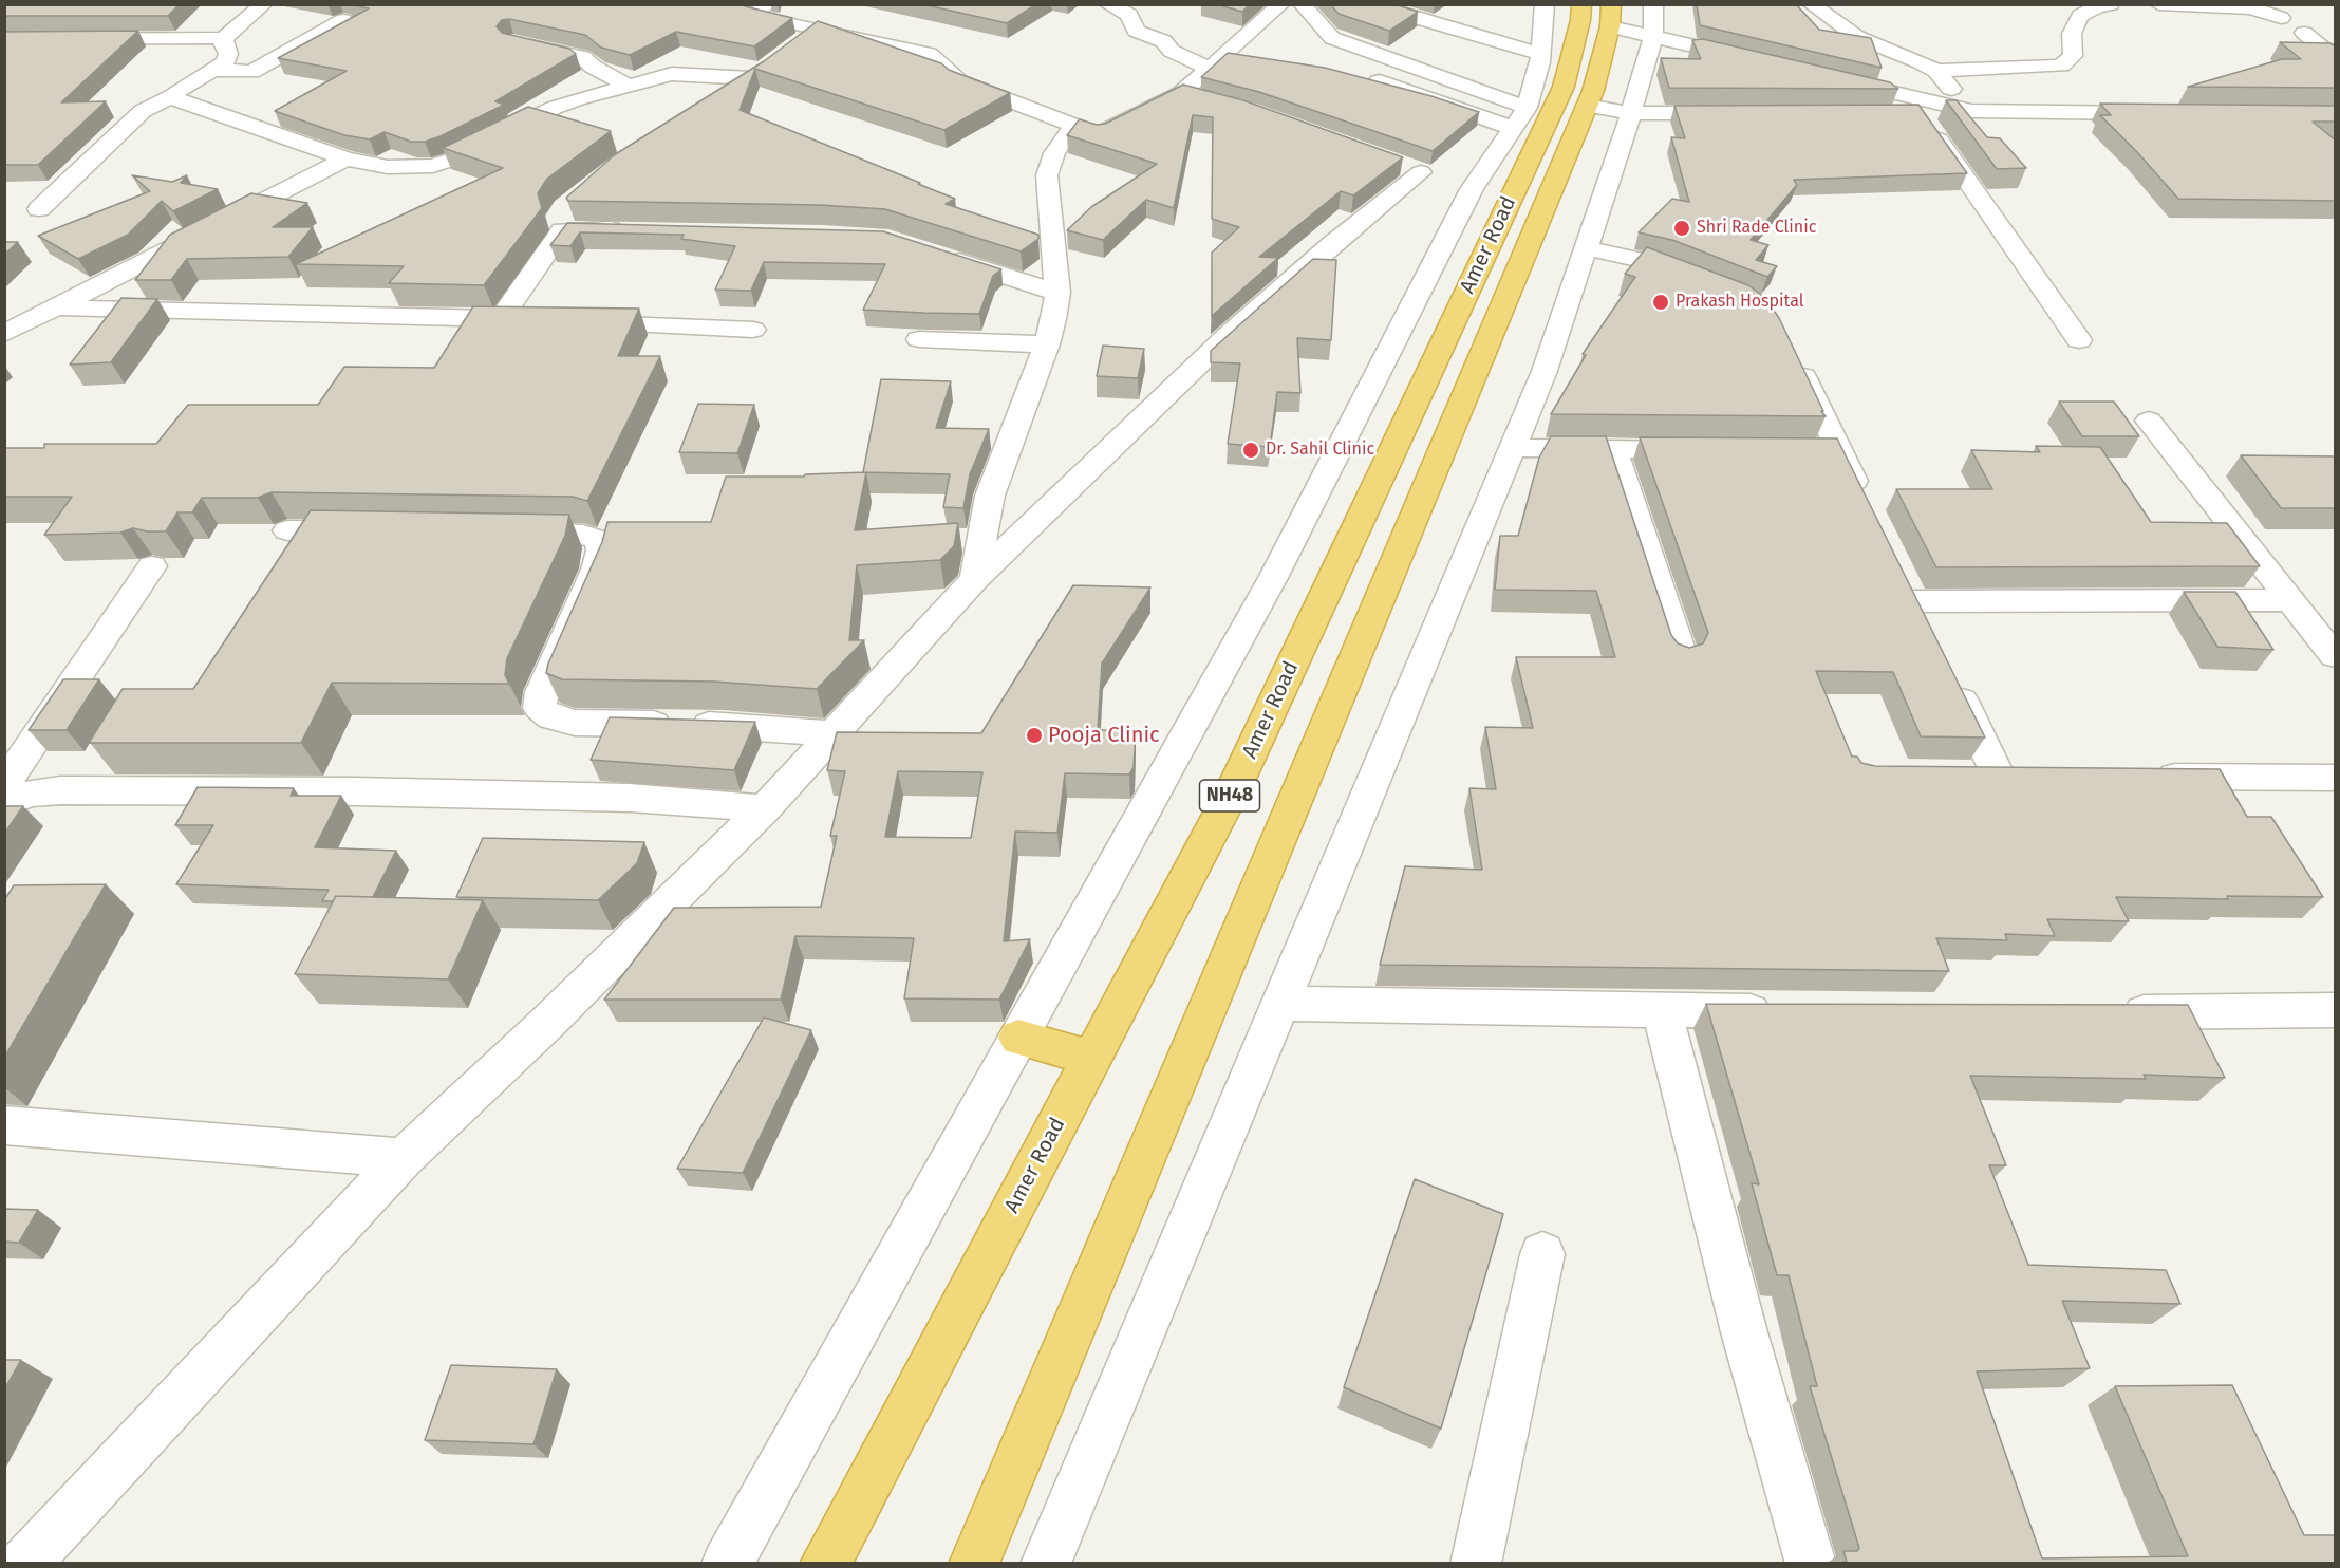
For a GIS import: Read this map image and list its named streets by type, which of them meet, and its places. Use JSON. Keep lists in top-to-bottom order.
{
  "streets": {
    "highway": ["Amer Road", "NH48"]
  },
  "places": [
    "Shri Rade Clinic",
    "Prakash Hospital",
    "Dr. Sahil Clinic",
    "Pooja Clinic"
  ]
}
